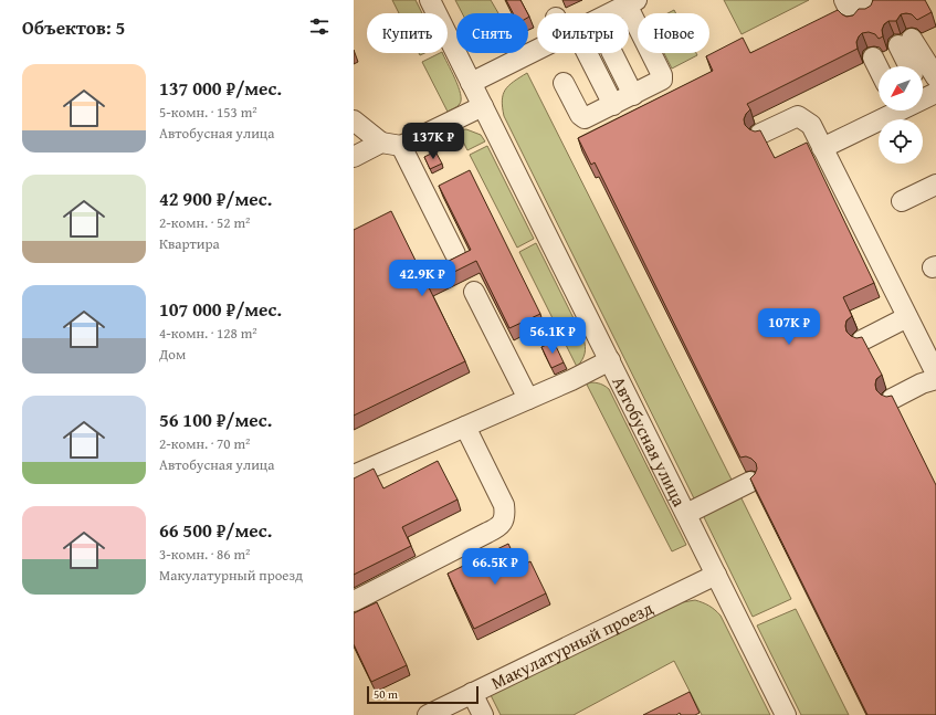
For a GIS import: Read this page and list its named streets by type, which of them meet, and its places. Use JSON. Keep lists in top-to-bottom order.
{
  "streets": {
    "street": ["Автобусная улица", "Макулатурный проезд"]
  },
  "crossings": [
    ["Автобусная улица", "Макулатурный проезд"]
  ],
  "scale_bar": "50 m",
  "north": "bottom left",
  "page": {
    "heading": "Объектов: 5",
    "chip": [
      "Купить",
      "Снять",
      "Фильтры",
      "Новое"
    ],
    "list": [
      {
        "name": "137 000 ₽/мес.",
        "note": "5-комн. · 153 m² · Автобусная улица"
      },
      {
        "name": "42 900 ₽/мес.",
        "note": "2-комн. · 52 m² · Квартира"
      },
      {
        "name": "107 000 ₽/мес.",
        "note": "4-комн. · 128 m² · Дом"
      },
      {
        "name": "56 100 ₽/мес.",
        "note": "2-комн. · 70 m² · Автобусная улица"
      },
      {
        "name": "66 500 ₽/мес.",
        "note": "3-комн. · 86 m² · Макулатурный проезд"
      }
    ],
    "price": [
      "137K ₽",
      "42.9K ₽",
      "107K ₽",
      "56.1K ₽",
      "66.5K ₽"
    ],
    "scale": "50 m"
  }
}
